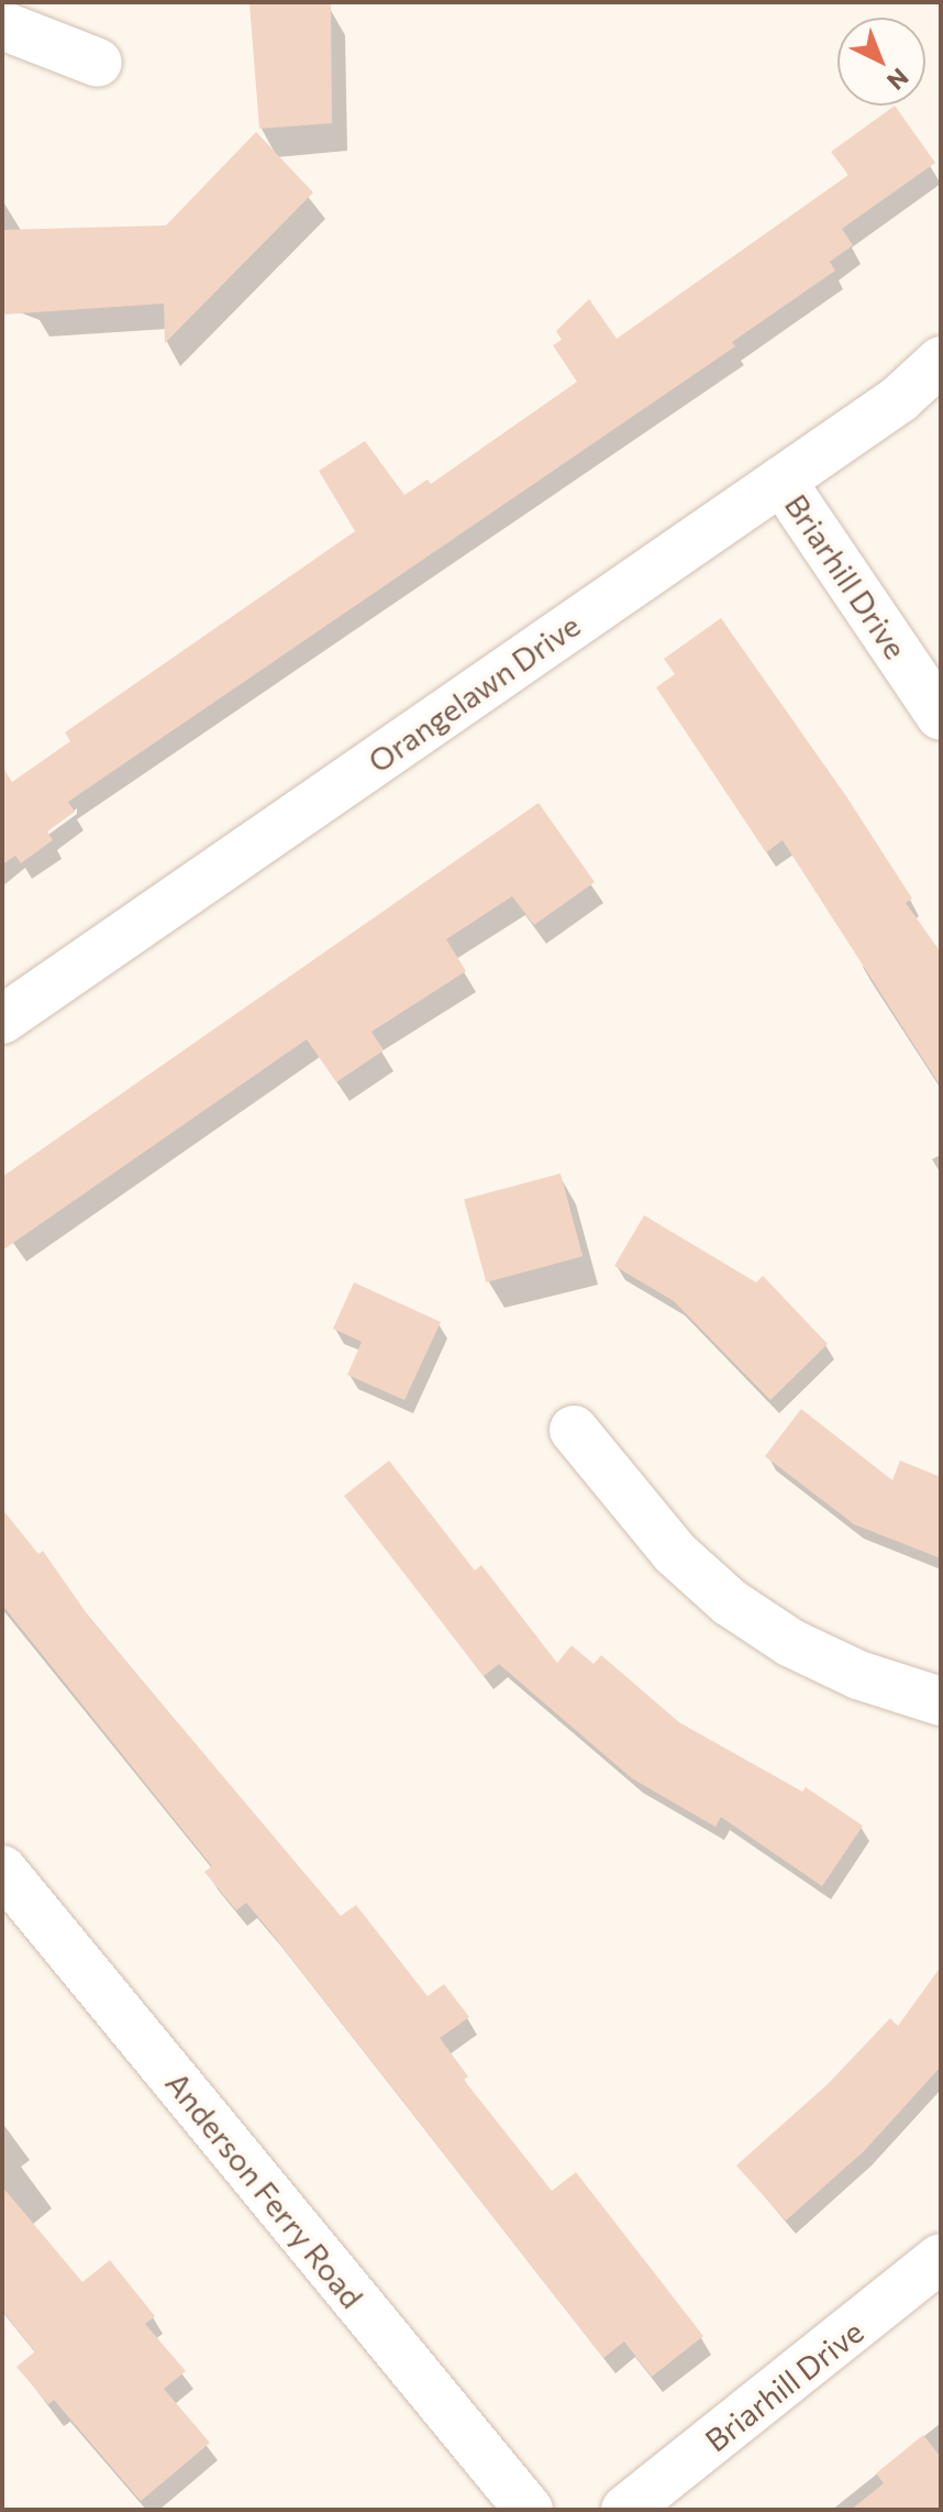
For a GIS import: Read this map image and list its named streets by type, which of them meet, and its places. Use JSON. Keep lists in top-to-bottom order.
{
  "streets": {
    "street": ["Briarhill Drive", "Orangelawn Drive", "Anderson Ferry Road"]
  },
  "crossings": [
    ["Briarhill Drive", "Orangelawn Drive"]
  ],
  "north": "bottom right"
}
